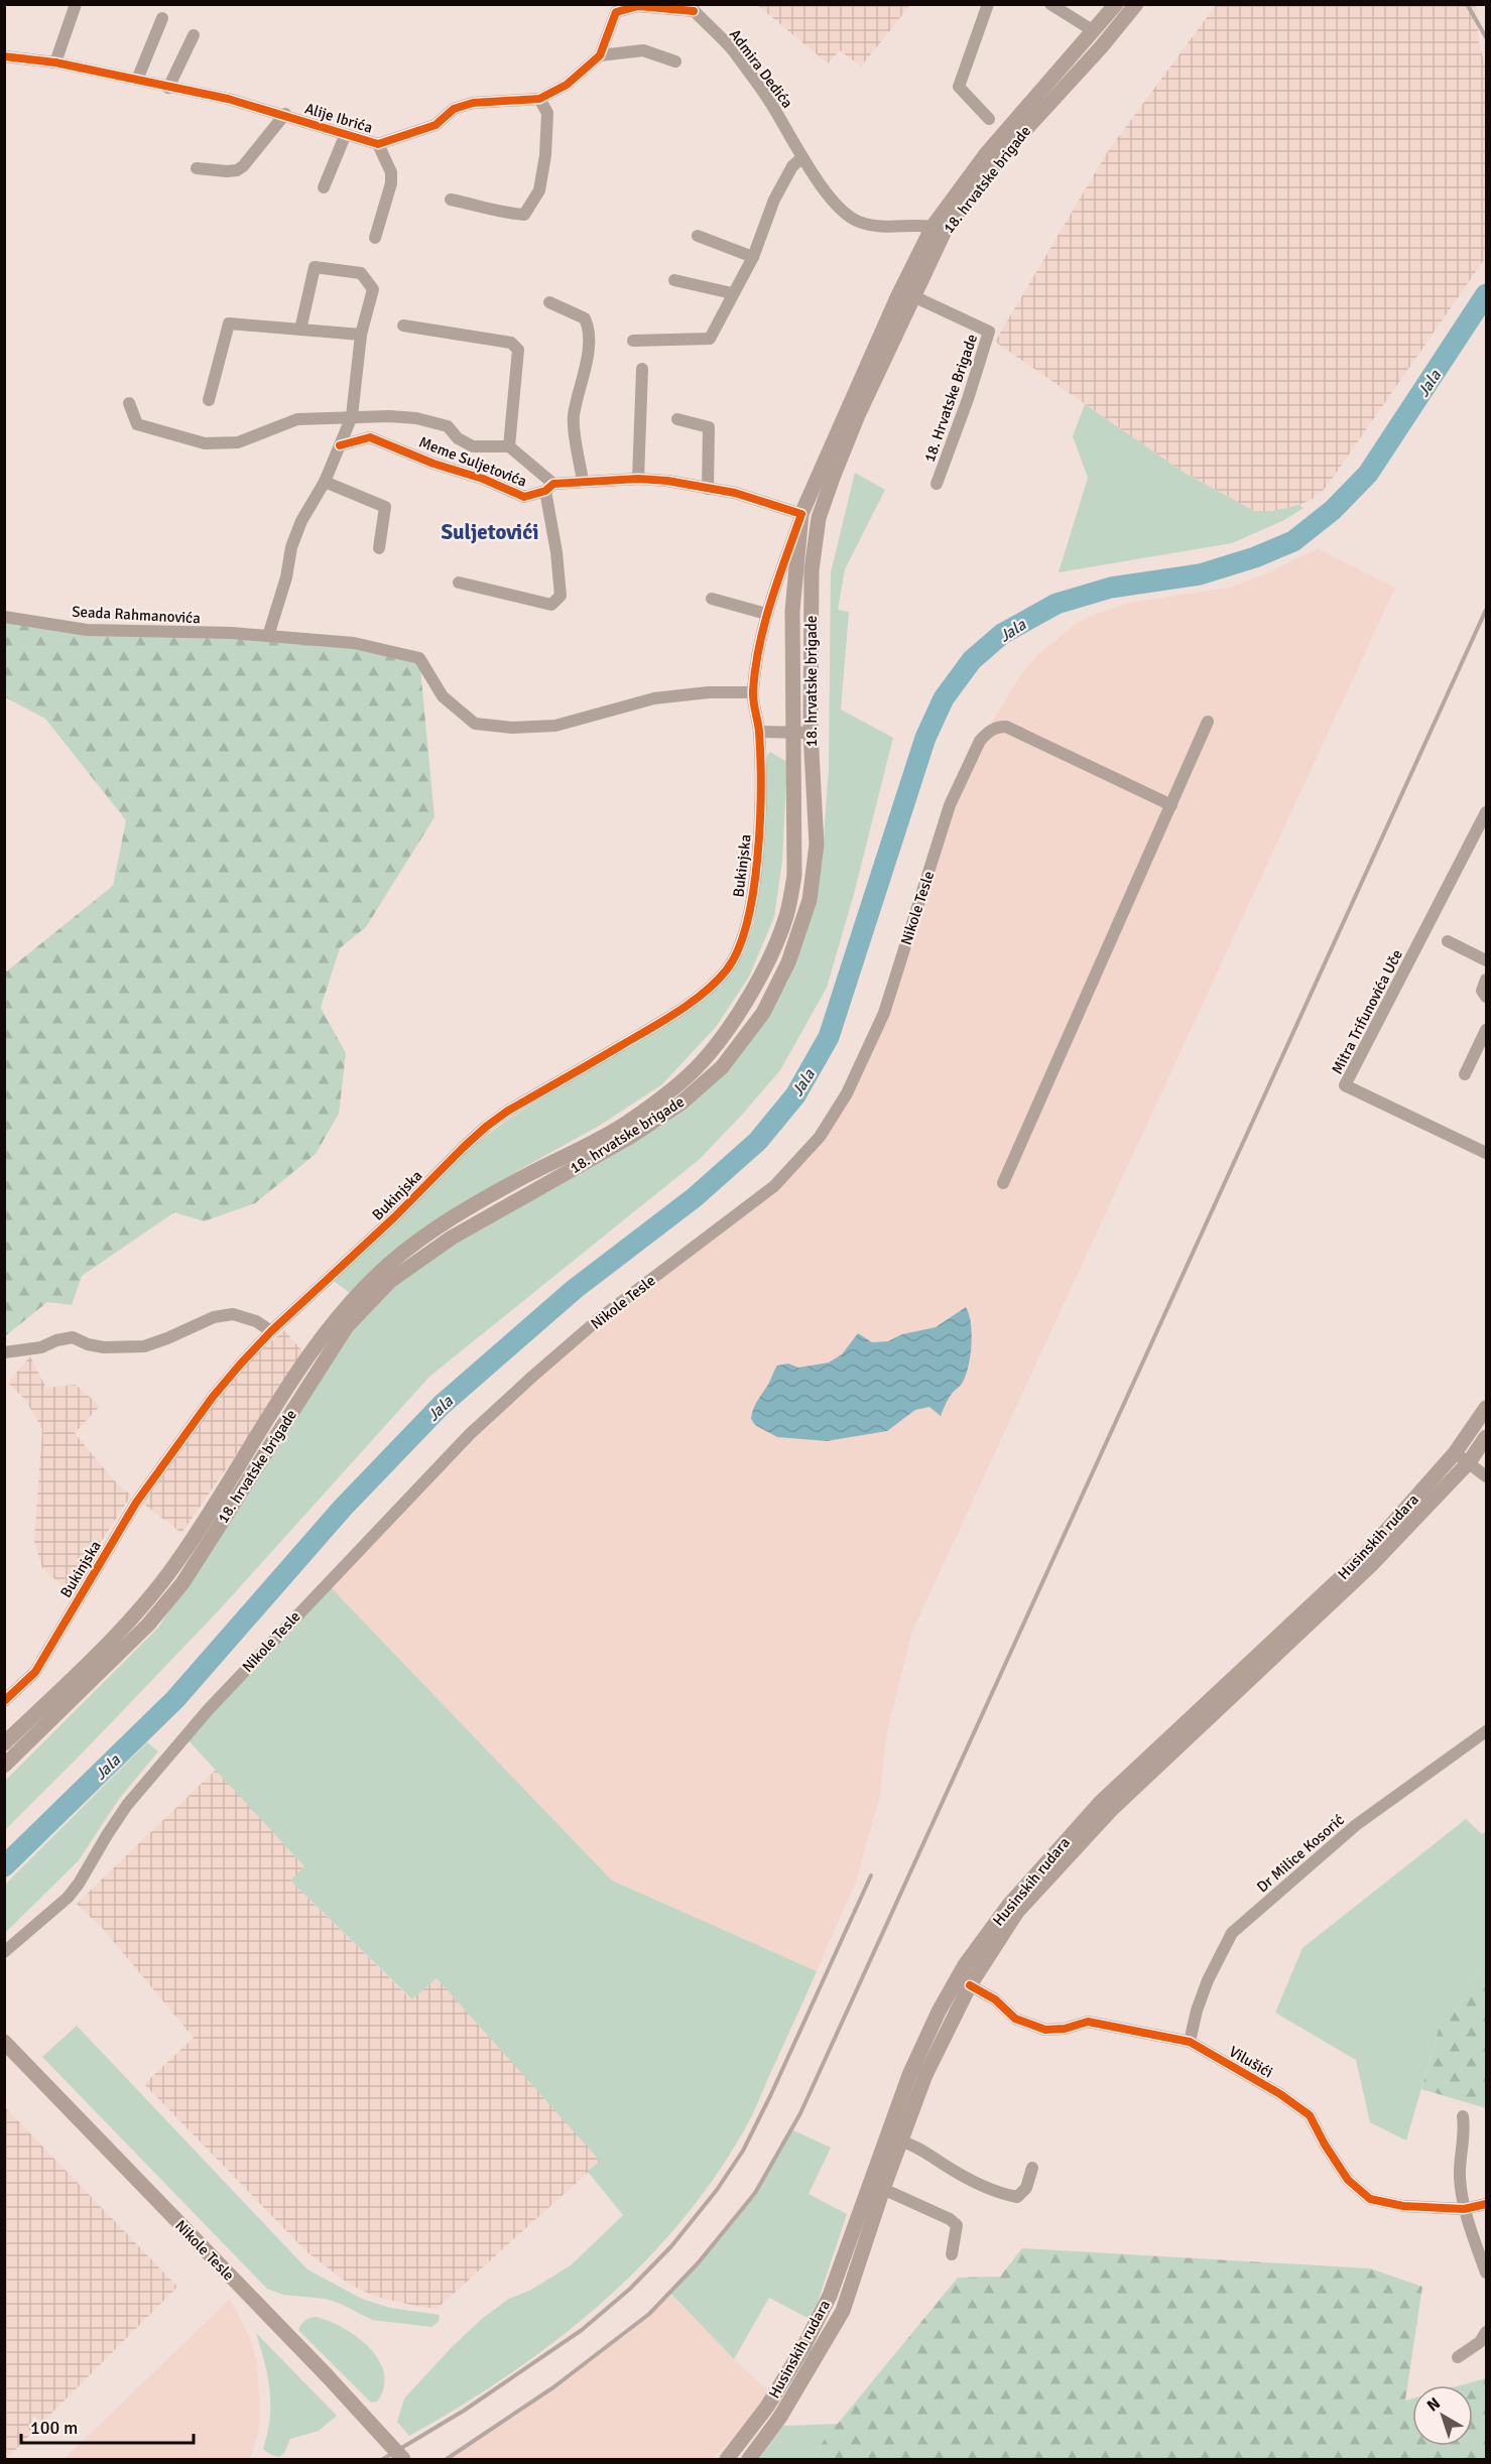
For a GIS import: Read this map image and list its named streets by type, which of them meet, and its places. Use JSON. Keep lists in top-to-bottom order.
{
  "streets": {
    "main road": ["18. hrvatske brigade", "Nikole Tesle", "Husinskih rudara"],
    "street": [
      "Admira Dedića",
      "Alije Ibrića",
      "18. Hrvatske Brigade",
      "Meme Suljetovića",
      "Seada Rahmanovića",
      "Bukinjska",
      "Mitra Trifunovića Uče",
      "Dr Milice Kosorić",
      "Vilušići"
    ]
  },
  "crossings": [
    ["Admira Dedića", "Alije Ibrića"],
    ["Admira Dedića", "18. hrvatske brigade"],
    ["18. hrvatske brigade", "18. Hrvatske Brigade"],
    ["18. hrvatske brigade", "Meme Suljetovića"],
    ["Husinskih rudara", "Vilušići"],
    ["Dr Milice Kosorić", "Vilušići"]
  ],
  "districts": ["Suljetovići"],
  "water": ["Jala"],
  "scale_bar": "100 m",
  "north": "top left"
}
